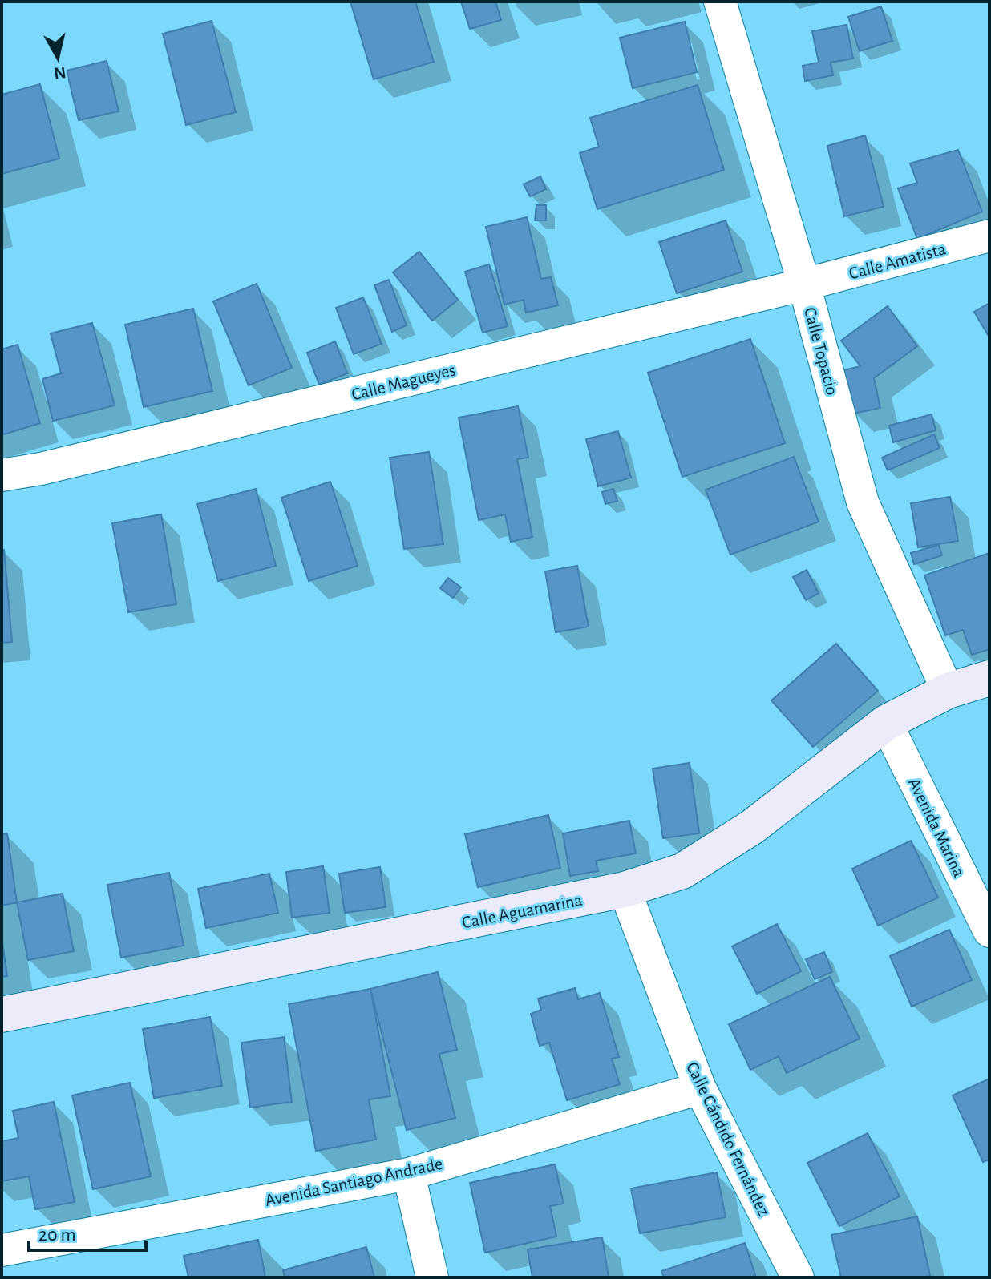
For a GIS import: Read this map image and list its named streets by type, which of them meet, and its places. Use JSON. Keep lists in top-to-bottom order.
{
  "streets": {
    "street": [
      "Calle Amatista",
      "Calle Topacio",
      "Calle Magueyes",
      "Avenida Marina",
      "Calle Aguamarina",
      "Calle Cándido Fernández",
      "Avenida Santiago Andrade"
    ]
  },
  "crossings": [
    ["Calle Amatista", "Calle Topacio"],
    ["Calle Amatista", "Calle Magueyes"],
    ["Calle Topacio", "Calle Magueyes"],
    ["Calle Topacio", "Calle Aguamarina"],
    ["Avenida Marina", "Calle Aguamarina"],
    ["Calle Aguamarina", "Calle Cándido Fernández"],
    ["Calle Cándido Fernández", "Avenida Santiago Andrade"]
  ],
  "scale_bar": "20 m",
  "north": "bottom"
}
